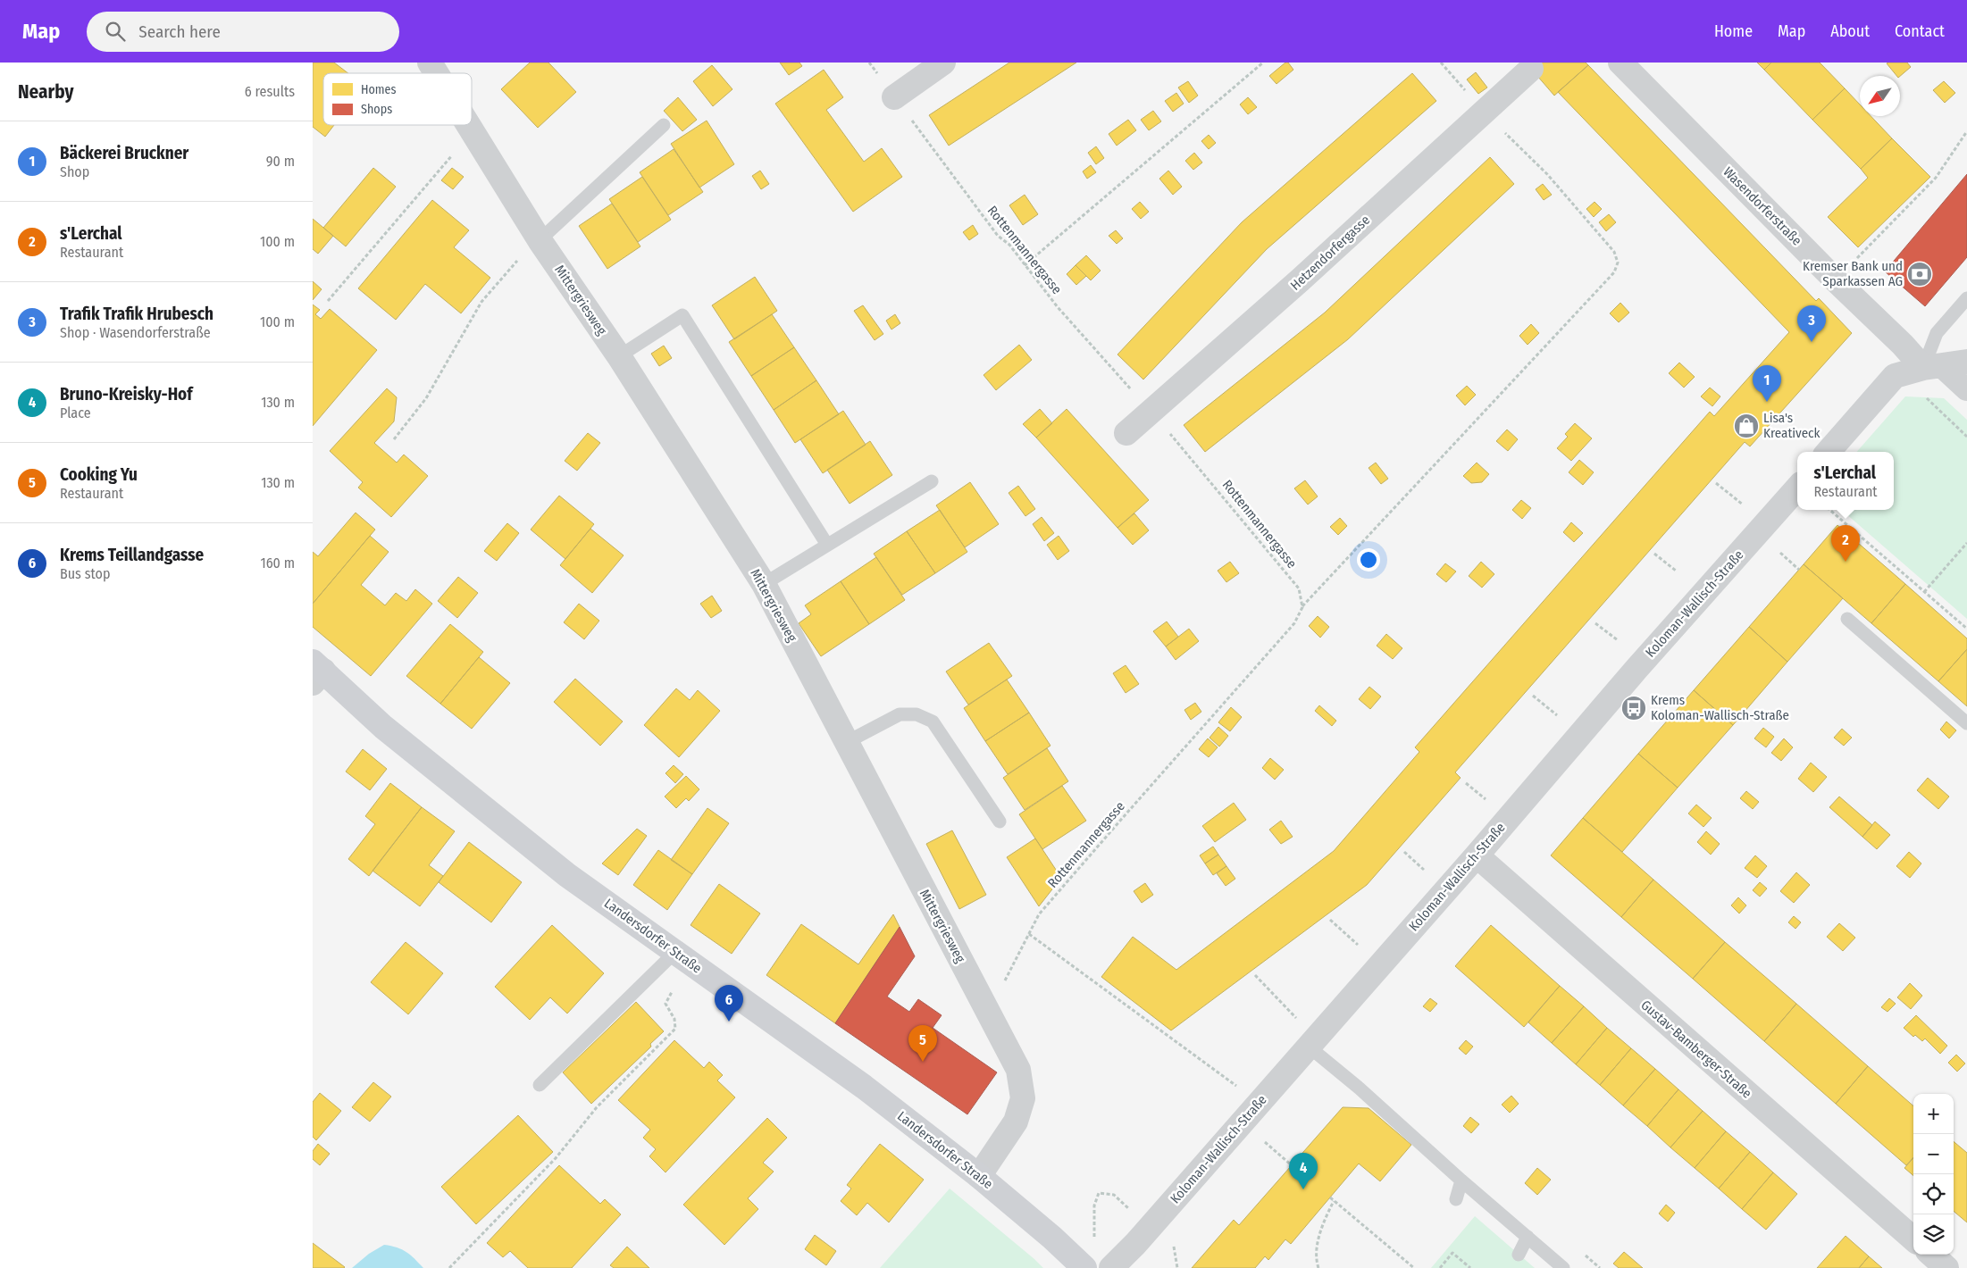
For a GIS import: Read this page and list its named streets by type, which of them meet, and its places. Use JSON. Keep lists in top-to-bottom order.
{
  "streets": {
    "main road": ["Landersdorfer Straße"],
    "street": [
      "Wasendorferstraße",
      "Hetzendorfergasse",
      "Mittergriesweg",
      "Koloman-Wallisch-Straße",
      "Gustav-Bamberger-Straße"
    ],
    "path": ["Rottenmannergasse"]
  },
  "crossings": [
    ["Rottenmannergasse", "Hetzendorfergasse"],
    ["Rottenmannergasse", "Mittergriesweg"],
    ["Mittergriesweg", "Landersdorfer Straße"],
    ["Koloman-Wallisch-Straße", "Gustav-Bamberger-Straße"]
  ],
  "places": {
    "bank": ["Kremser Bank und Sparkassen AG"],
    "shop": ["Lisa's Kreativeck"],
    "bus stop": ["Krems Koloman-Wallisch-Straße"]
  },
  "legend": ["Homes", "Shops"],
  "north": "bottom left",
  "page": {
    "header": "Map",
    "search": "Search here",
    "nav": [
      "Home",
      "Map",
      "About",
      "Contact"
    ],
    "heading": ["Nearby", "6 results"],
    "list": [
      {
        "mark": "1",
        "name": "Bäckerei Bruckner",
        "note": "Shop",
        "value": "90 m"
      },
      {
        "mark": "2",
        "name": "s'Lerchal",
        "note": "Restaurant",
        "value": "100 m"
      },
      {
        "mark": "3",
        "name": "Trafik Trafik Hrubesch",
        "note": "Shop · Wasendorferstraße",
        "value": "100 m"
      },
      {
        "mark": "4",
        "name": "Bruno-Kreisky-Hof",
        "note": "Place",
        "value": "130 m"
      },
      {
        "mark": "5",
        "name": "Cooking Yu",
        "note": "Restaurant",
        "value": "130 m"
      },
      {
        "mark": "6",
        "name": "Krems Teillandgasse",
        "note": "Bus stop",
        "value": "160 m"
      }
    ],
    "pins": [
      "3",
      "1",
      "2",
      "6",
      "5",
      "4"
    ],
    "popup": ["s'Lerchal", "Restaurant"],
    "map_buttons": ["+", "−"]
  }
}
